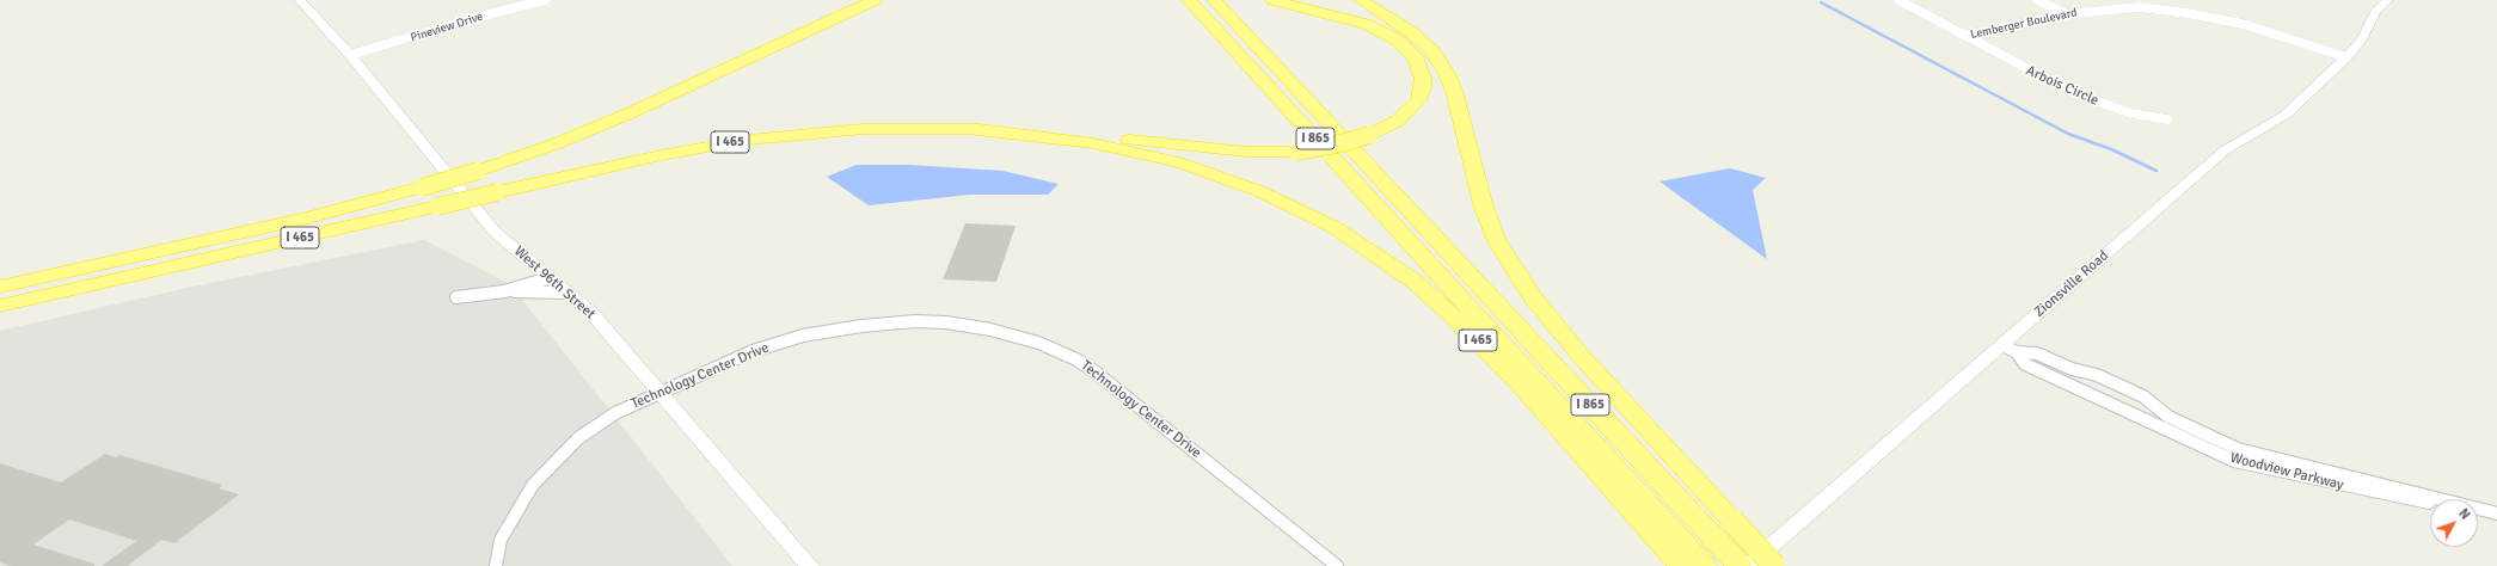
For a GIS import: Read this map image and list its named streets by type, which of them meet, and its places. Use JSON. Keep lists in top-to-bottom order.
{
  "streets": {
    "highway": ["I 865", "I 465"],
    "main road": ["West 96th Street", "Zionsville Road"],
    "street": [
      "Lemberger Boulevard",
      "Pineview Drive",
      "Arbois Circle",
      "Technology Center Drive",
      "Woodview Parkway"
    ]
  },
  "crossings": [
    ["Lemberger Boulevard", "Arbois Circle"],
    ["Lemberger Boulevard", "Zionsville Road"],
    ["Pineview Drive", "West 96th Street"],
    ["I 865", "I 465"],
    ["West 96th Street", "Technology Center Drive"],
    ["Zionsville Road", "Woodview Parkway"]
  ],
  "north": "top right"
}
